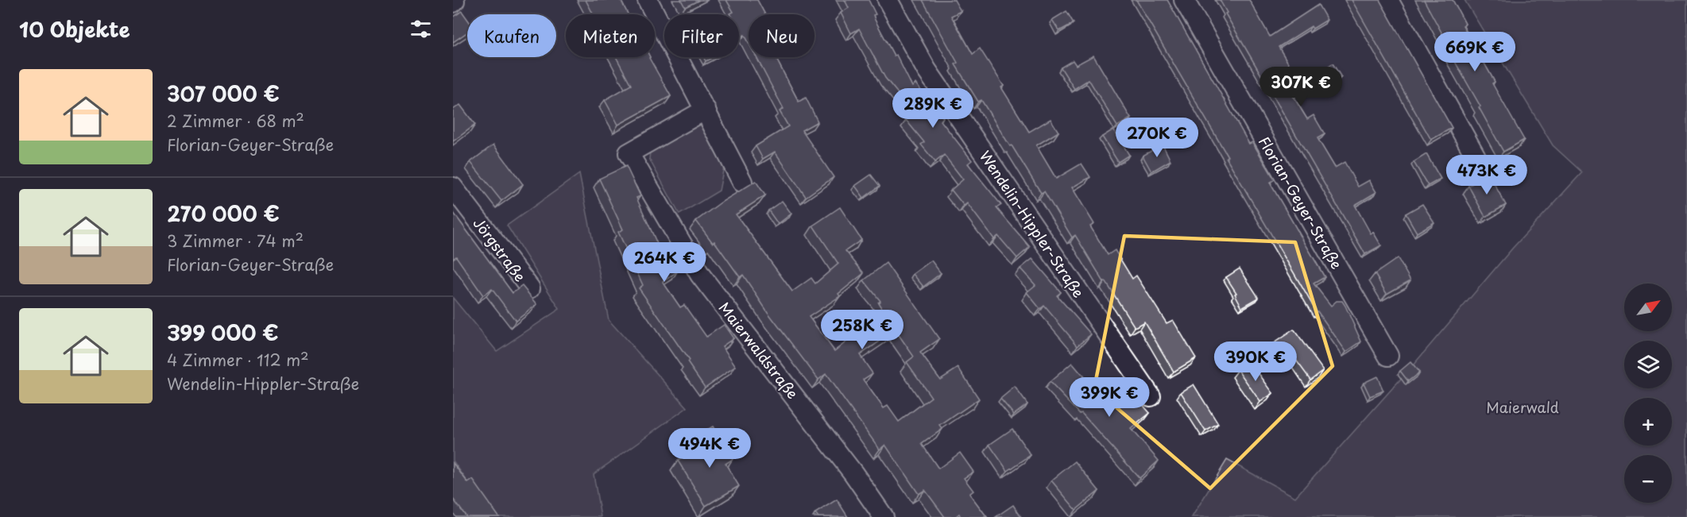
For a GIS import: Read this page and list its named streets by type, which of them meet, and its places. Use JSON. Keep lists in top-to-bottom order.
{
  "streets": {
    "street": [
      "Florian-Geyer-Straße",
      "Wendelin-Hippler-Straße",
      "Jörgstraße",
      "Maierwaldstraße"
    ]
  },
  "parks": ["Maierwald"],
  "north": "top right",
  "page": {
    "heading": "10 Objekte",
    "chip": [
      "Kaufen",
      "Mieten",
      "Filter",
      "Neu"
    ],
    "price": [
      "669K €",
      "307K €",
      "289K €",
      "270K €",
      "473K €",
      "264K €",
      "258K €",
      "390K €",
      "399K €",
      "494K €"
    ],
    "list": [
      {
        "name": "307 000 €",
        "note": "2 Zimmer · 68 m² · Florian-Geyer-Straße"
      },
      {
        "name": "270 000 €",
        "note": "3 Zimmer · 74 m² · Florian-Geyer-Straße"
      },
      {
        "name": "399 000 €",
        "note": "4 Zimmer · 112 m² · Wendelin-Hippler-Straße"
      }
    ],
    "map_buttons": ["+", "−"]
  }
}
